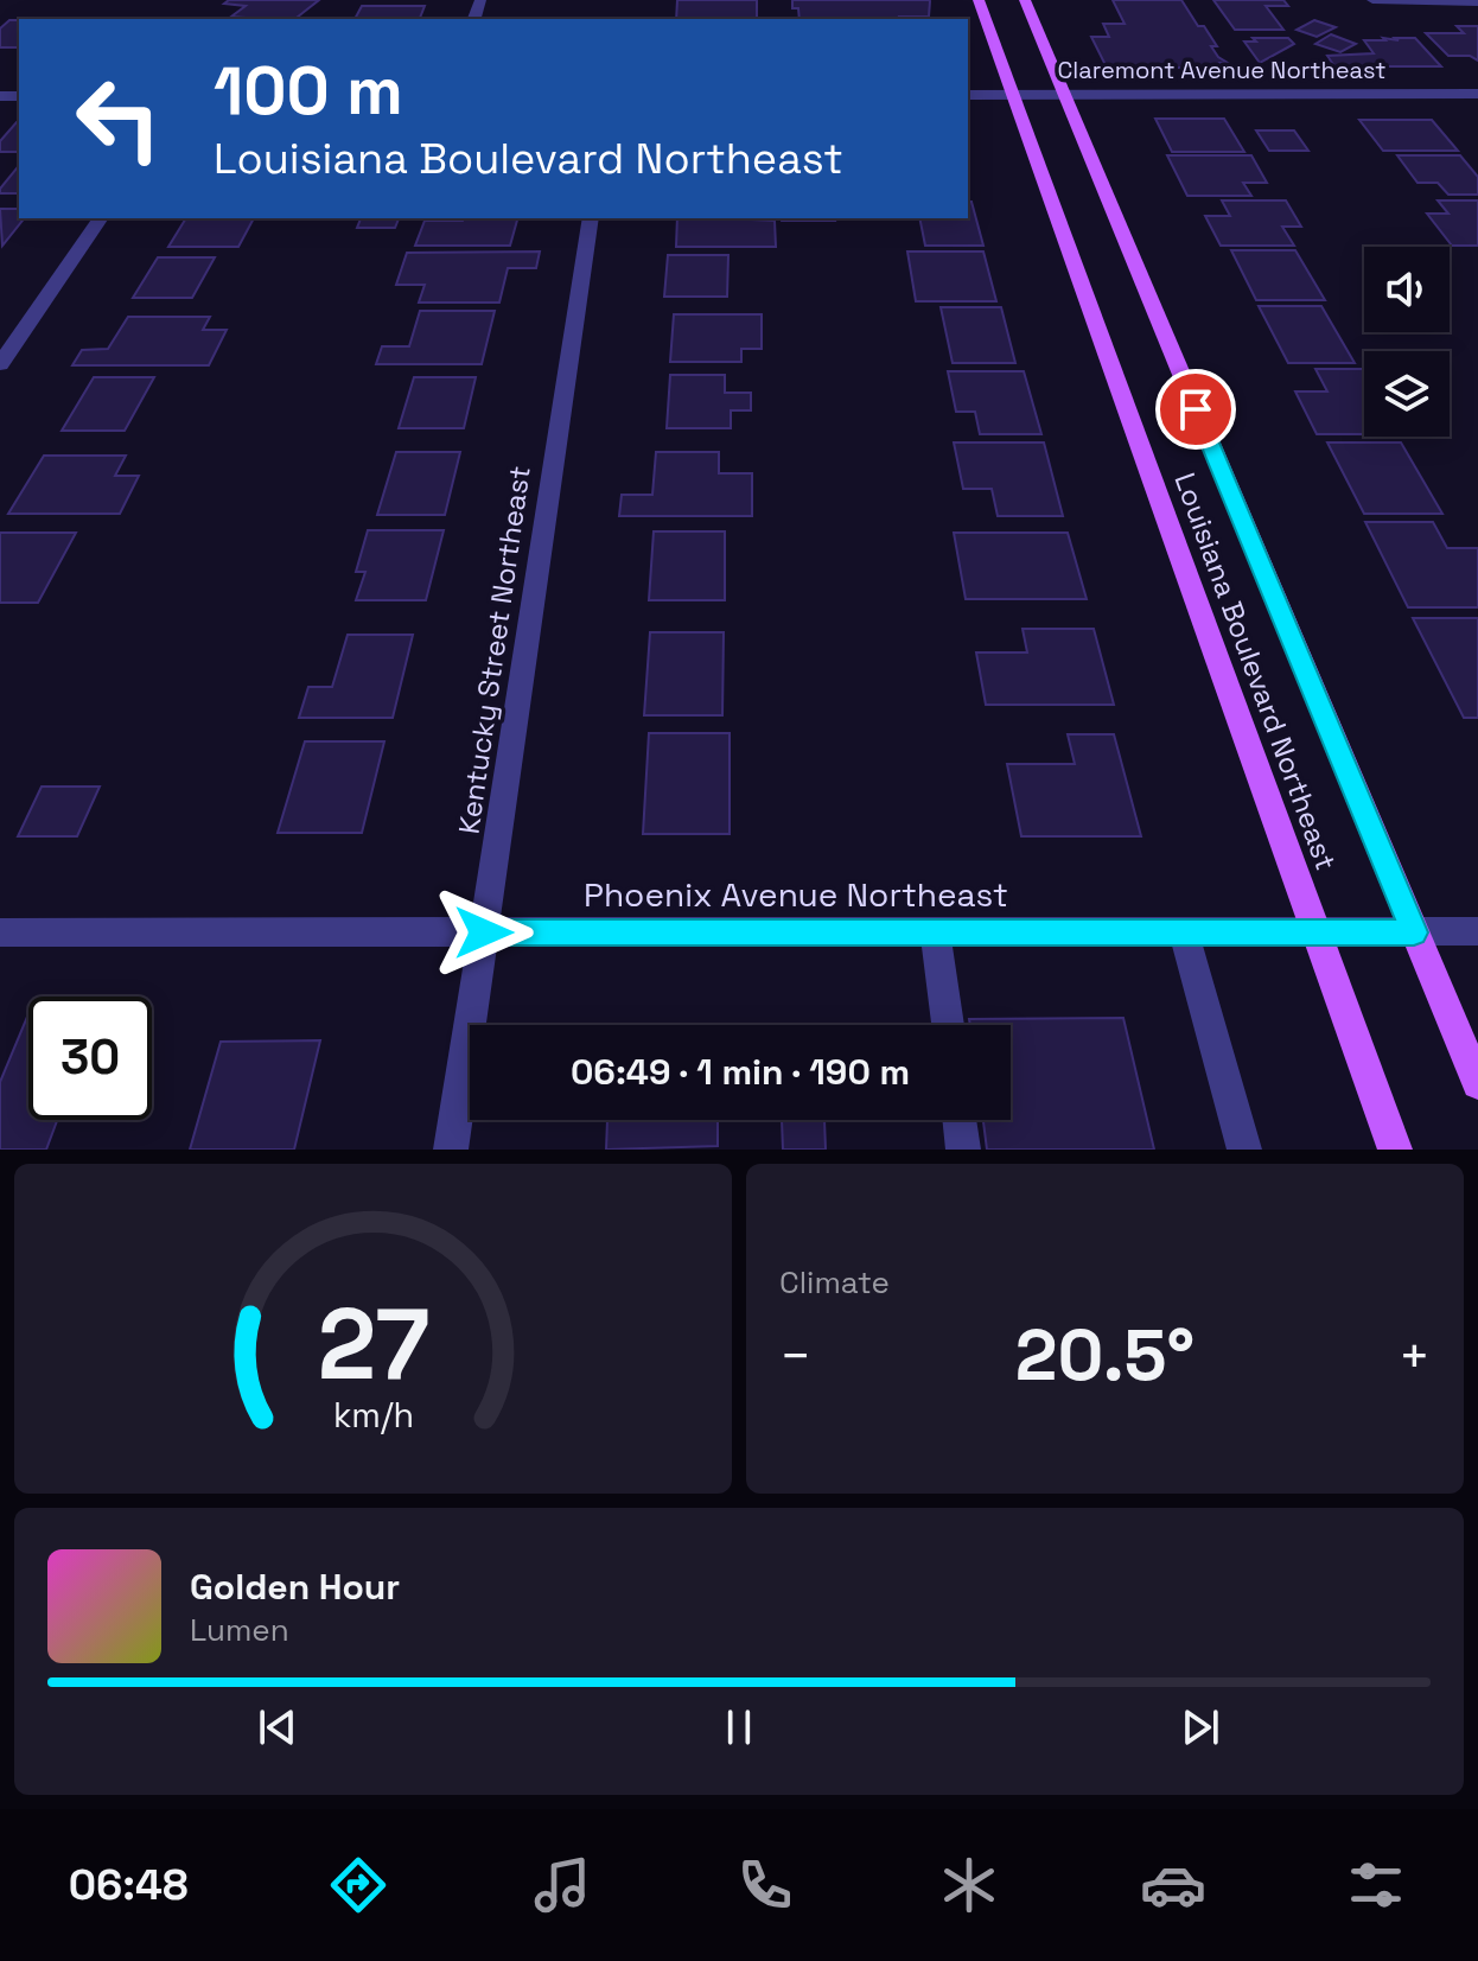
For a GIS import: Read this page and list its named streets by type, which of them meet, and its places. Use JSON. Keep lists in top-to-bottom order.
{
  "streets": {
    "main road": ["Louisiana Boulevard Northeast"],
    "street": ["Claremont Avenue Northeast", "Kentucky Street Northeast", "Phoenix Avenue Northeast"]
  },
  "crossings": [
    ["Claremont Avenue Northeast", "Louisiana Boulevard Northeast"],
    ["Kentucky Street Northeast", "Phoenix Avenue Northeast"],
    ["Louisiana Boulevard Northeast", "Phoenix Avenue Northeast"]
  ],
  "page": {
    "turn": ["100 m", "Louisiana Boulevard Northeast"],
    "limit": "30",
    "trip": "06:49 · 1 min · 190 m",
    "tile": "Climate",
    "heat": ["−", "20.5°", "+"],
    "song": ["Golden Hour", "Lumen"],
    "tabs": "06:48",
    "gauge": ["27", "km/h"]
  }
}
